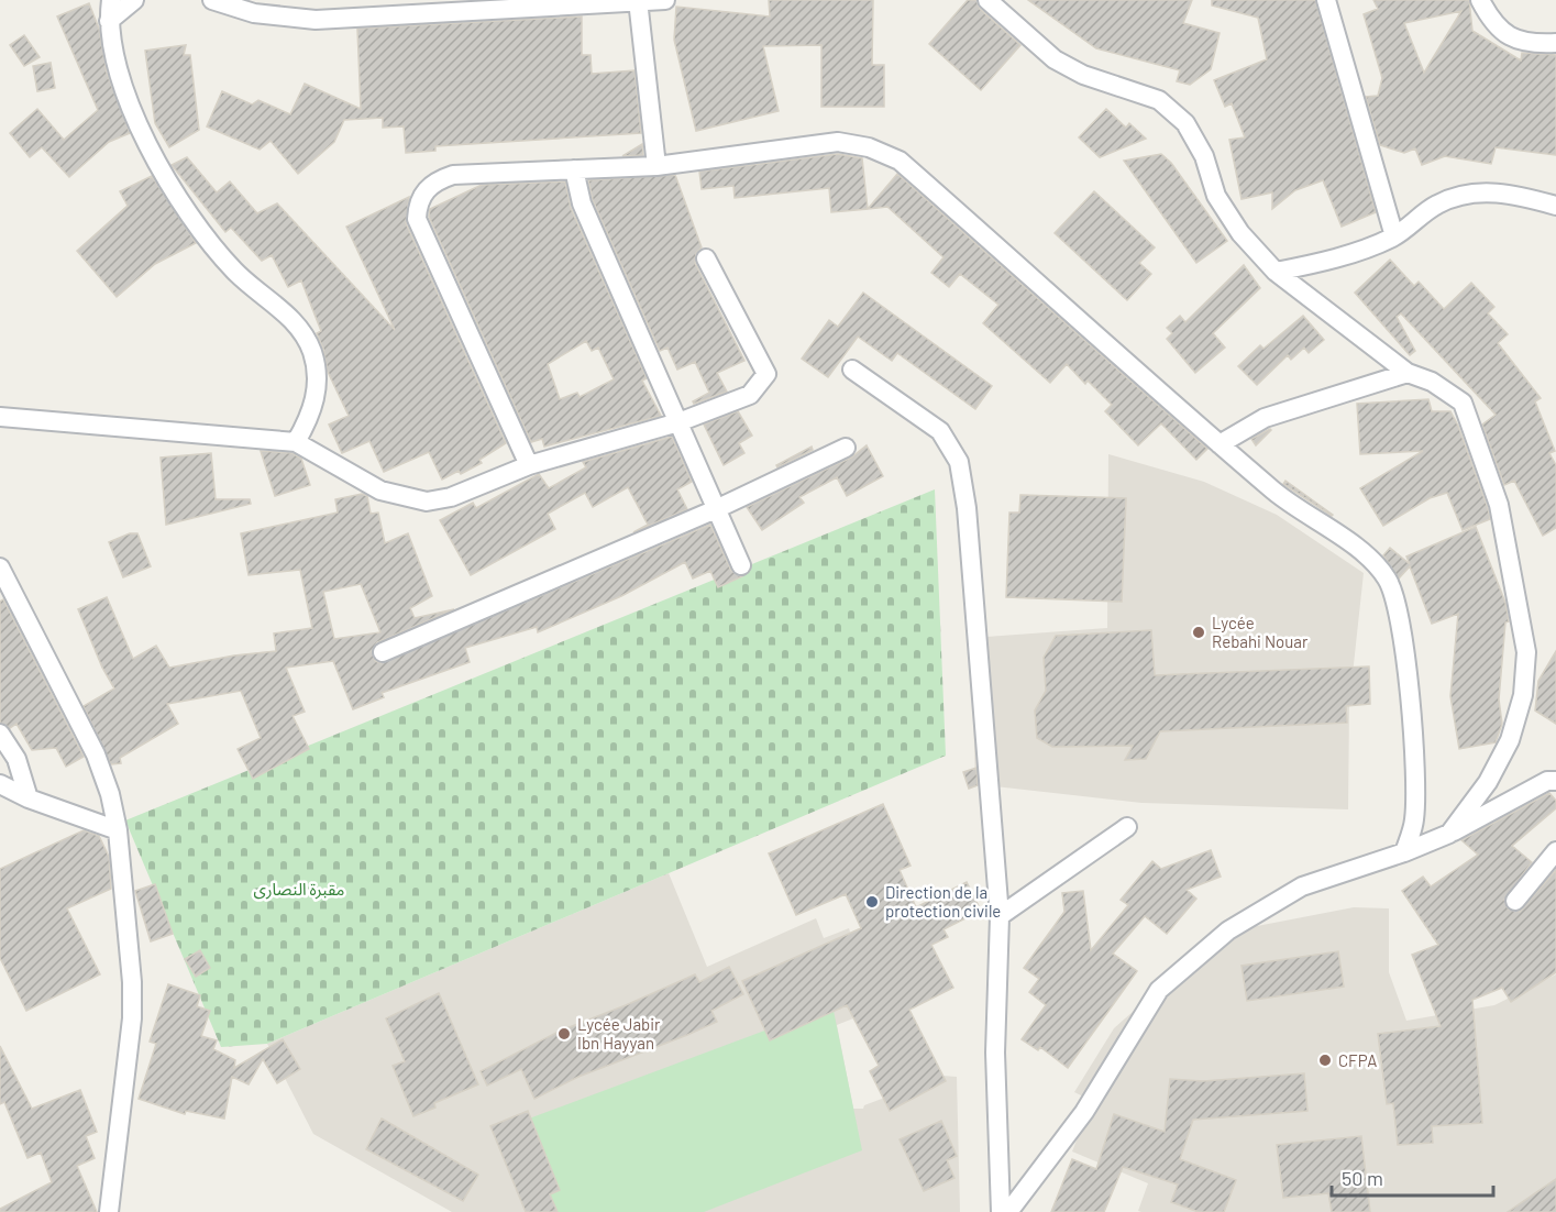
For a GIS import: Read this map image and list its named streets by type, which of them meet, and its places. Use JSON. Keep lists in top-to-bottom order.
{
  "parks": ["مقبرة النصارى"],
  "places": [
    "Lycée Rebahi Nouar",
    "Direction de la protection civile",
    "Lycée Jabir Ibn Hayyan",
    "CFPA"
  ],
  "scale_bar": "50 m"
}
